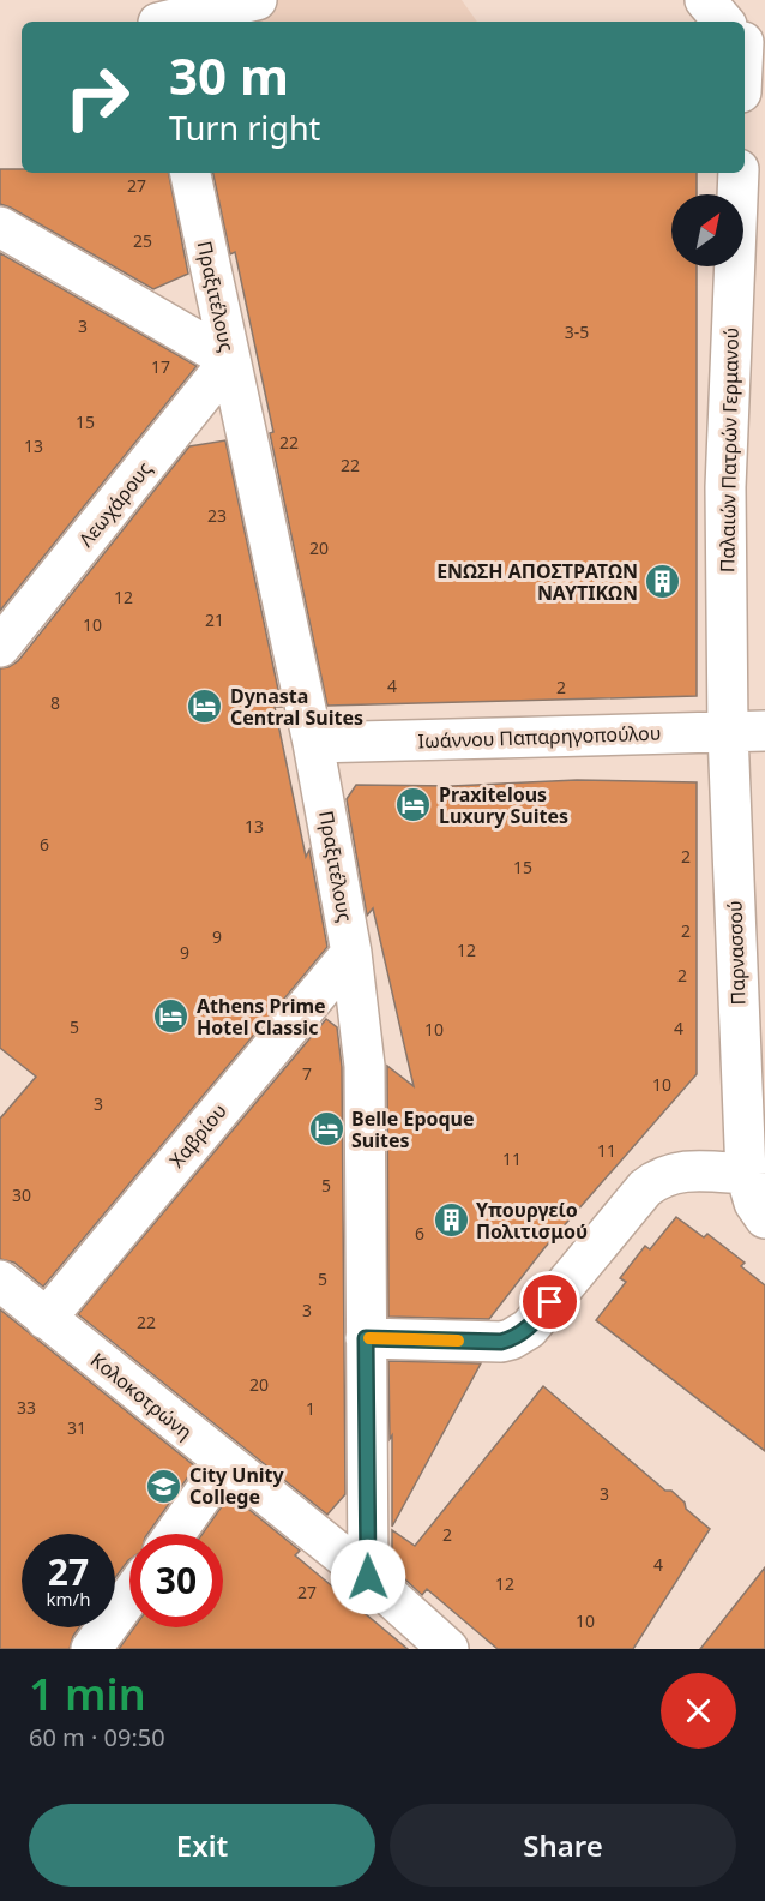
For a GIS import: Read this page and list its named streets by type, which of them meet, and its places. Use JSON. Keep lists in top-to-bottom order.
{
  "streets": {
    "street": [
      "Πραξιτέλους",
      "Παλαιών Πατρών Γερμανού",
      "Λεωχάρους",
      "Ιωάννου Παπαρηγοπούλου",
      "Παρνασσού",
      "Χαβρίου",
      "Κολοκοτρώνη"
    ]
  },
  "crossings": [
    ["Πραξιτέλους", "Λεωχάρους"],
    ["Πραξιτέλους", "Ιωάννου Παπαρηγοπούλου"],
    ["Πραξιτέλους", "Χαβρίου"],
    ["Πραξιτέλους", "Κολοκοτρώνη"],
    ["Παλαιών Πατρών Γερμανού", "Ιωάννου Παπαρηγοπούλου"],
    ["Παλαιών Πατρών Γερμανού", "Παρνασσού"],
    ["Ιωάννου Παπαρηγοπούλου", "Παρνασσού"],
    ["Χαβρίου", "Κολοκοτρώνη"]
  ],
  "places": {
    "building": ["ΕΝΩΣΗ ΑΠΟΣΤΡΑΤΩΝ ΝΑΥΤΙΚΩΝ", "Υπουργείο Πολιτισμού"],
    "hotel": [
      "Dynasta Central Suites",
      "Praxitelous Luxury Suites",
      "Athens Prime Hotel Classic",
      "Belle Epoque Suites"
    ],
    "school or university": ["City Unity College"]
  },
  "house_numbers": [
    "27",
    "25",
    "3",
    "3-5",
    "17",
    "15",
    "22",
    "13",
    "22",
    "23",
    "20",
    "12",
    "21",
    "10",
    "4",
    "2",
    "8",
    "13",
    "6",
    "2",
    "15",
    "2",
    "9",
    "12",
    "9",
    "2",
    "5",
    "4",
    "10",
    "7",
    "10",
    "3",
    "11",
    "11",
    "5",
    "30",
    "6",
    "5",
    "3",
    "22",
    "20",
    "33",
    "1",
    "31",
    "3",
    "2",
    "4",
    "12",
    "27",
    "10"
  ],
  "north": "top right",
  "page": {
    "turn": ["30 m", "Turn right"],
    "speed": "27 km/h",
    "limit": "30",
    "heading": ["1 min", "60 m · 09:50"],
    "buttons": ["Exit", "Share"]
  }
}
